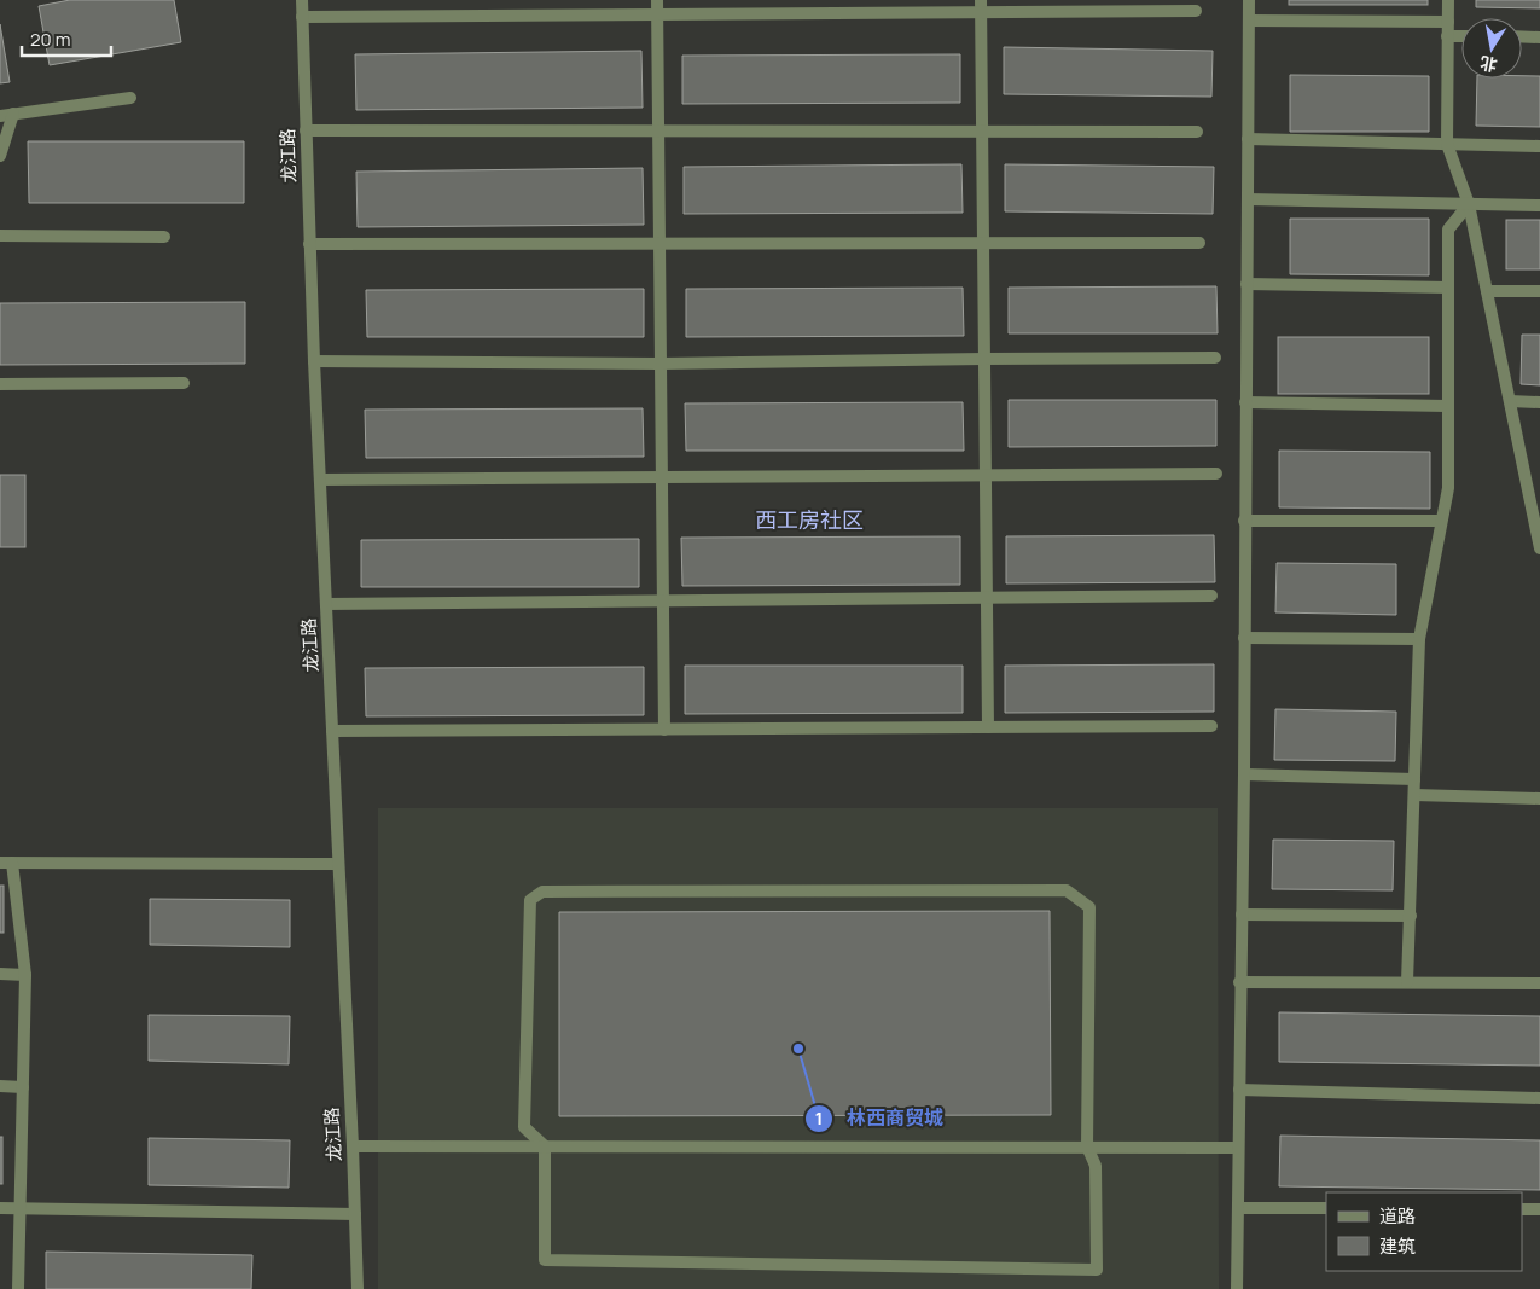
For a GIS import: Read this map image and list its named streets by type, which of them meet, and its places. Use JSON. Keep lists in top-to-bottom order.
{
  "streets": {
    "street": ["龙江路"]
  },
  "districts": ["西工房社区"],
  "places": ["林西商贸城"],
  "legend": ["道路", "建筑"],
  "scale_bar": "20 m",
  "north": "bottom"
}
